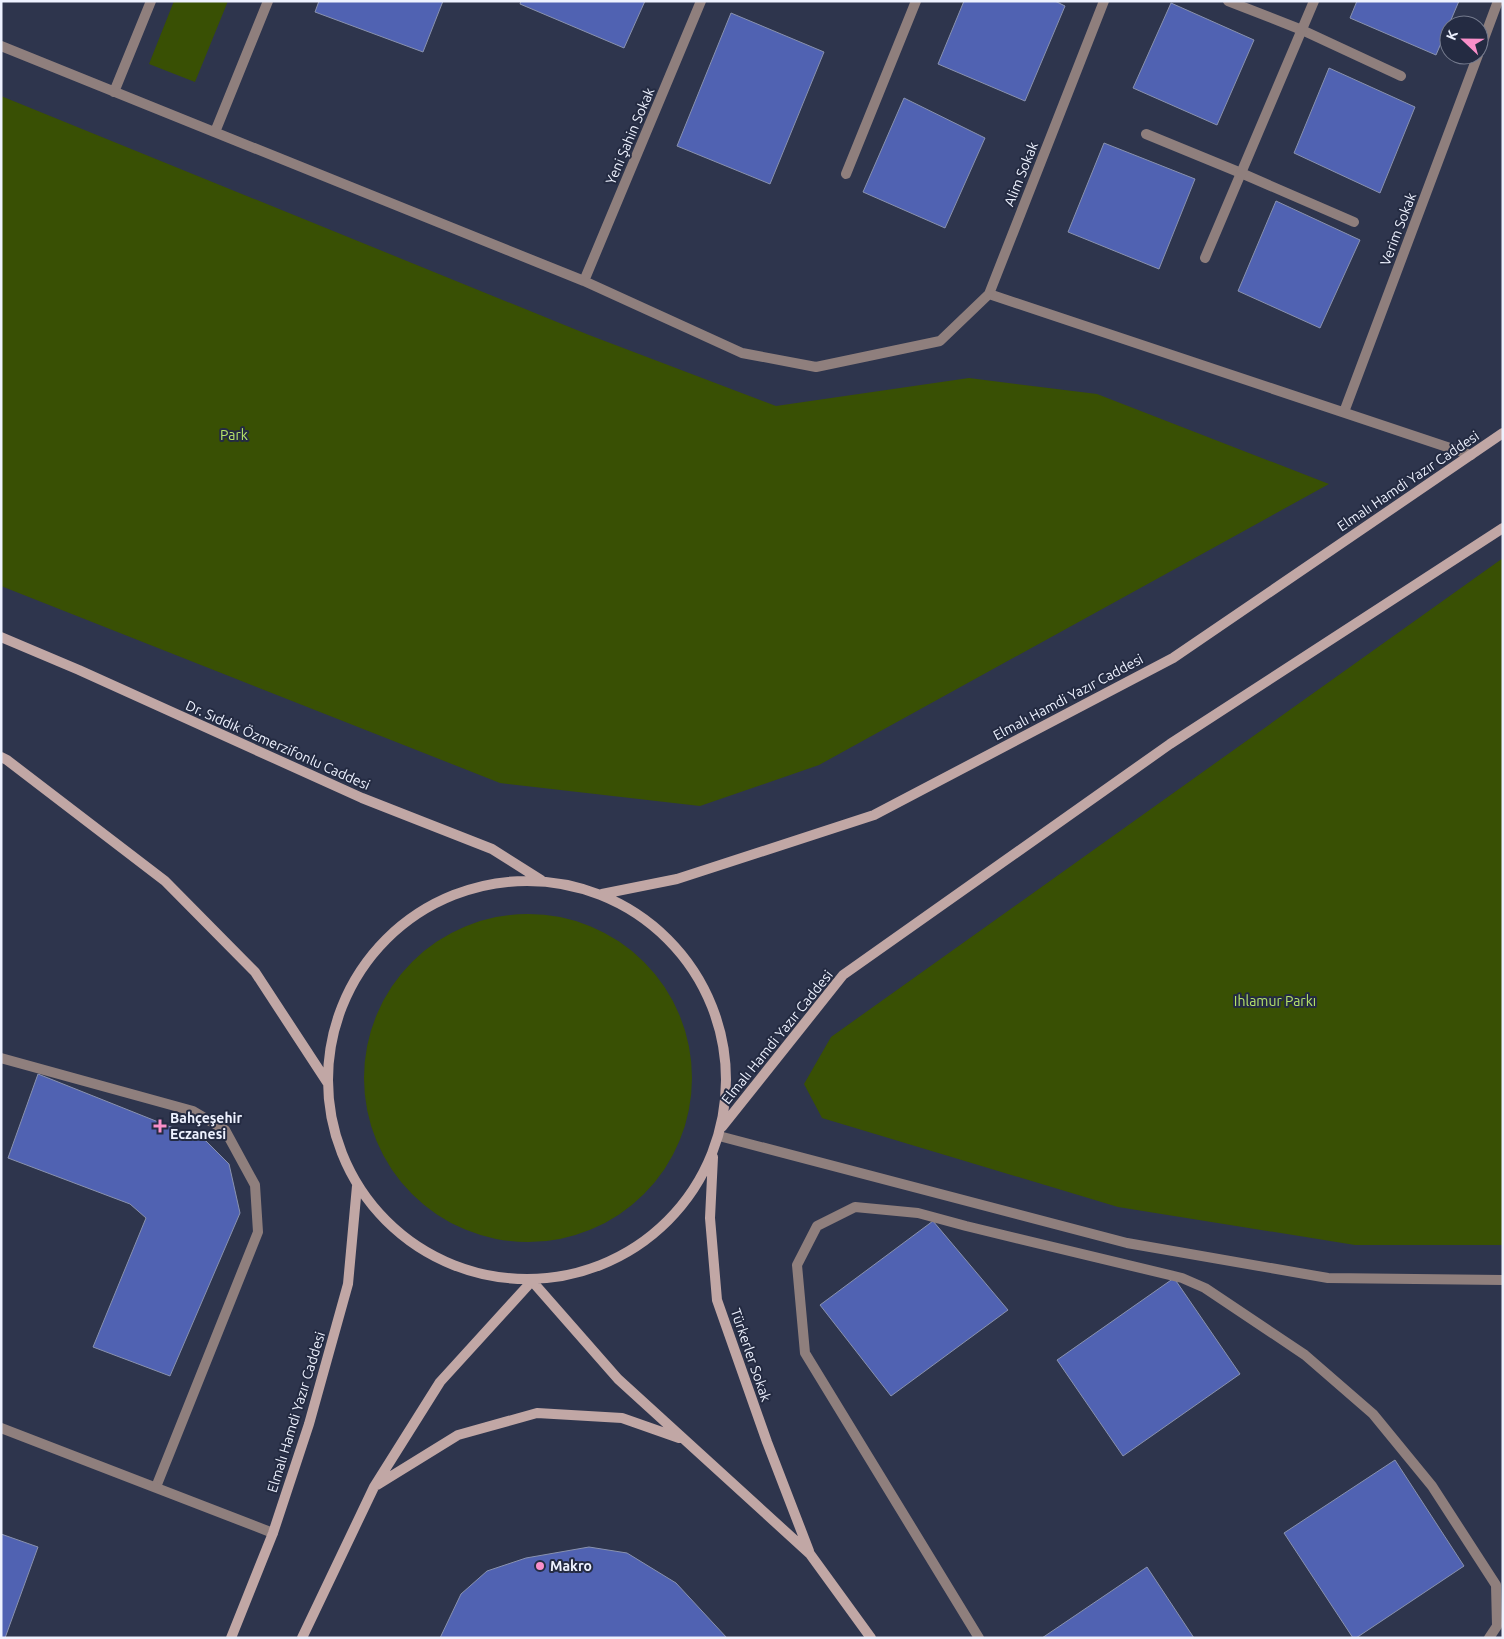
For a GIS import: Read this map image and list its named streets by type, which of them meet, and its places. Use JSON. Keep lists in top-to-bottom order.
{
  "streets": {
    "main road": ["Elmalı Hamdi Yazır Caddesi", "Dr. Sıddık Özmerzifonlu Caddesi", "Türkerler Sokak"],
    "street": ["Yeni Şahin Sokak", "Alim Sokak", "Verim Sokak"]
  },
  "crossings": [
    ["Yeni Şahin Sokak", "Alim Sokak"]
  ],
  "parks": ["Park", "Ihlamur Parkı"],
  "places": {
    "health": ["Bahçeşehir Eczanesi"],
    "other": ["Makro"]
  },
  "north": "left"
}
